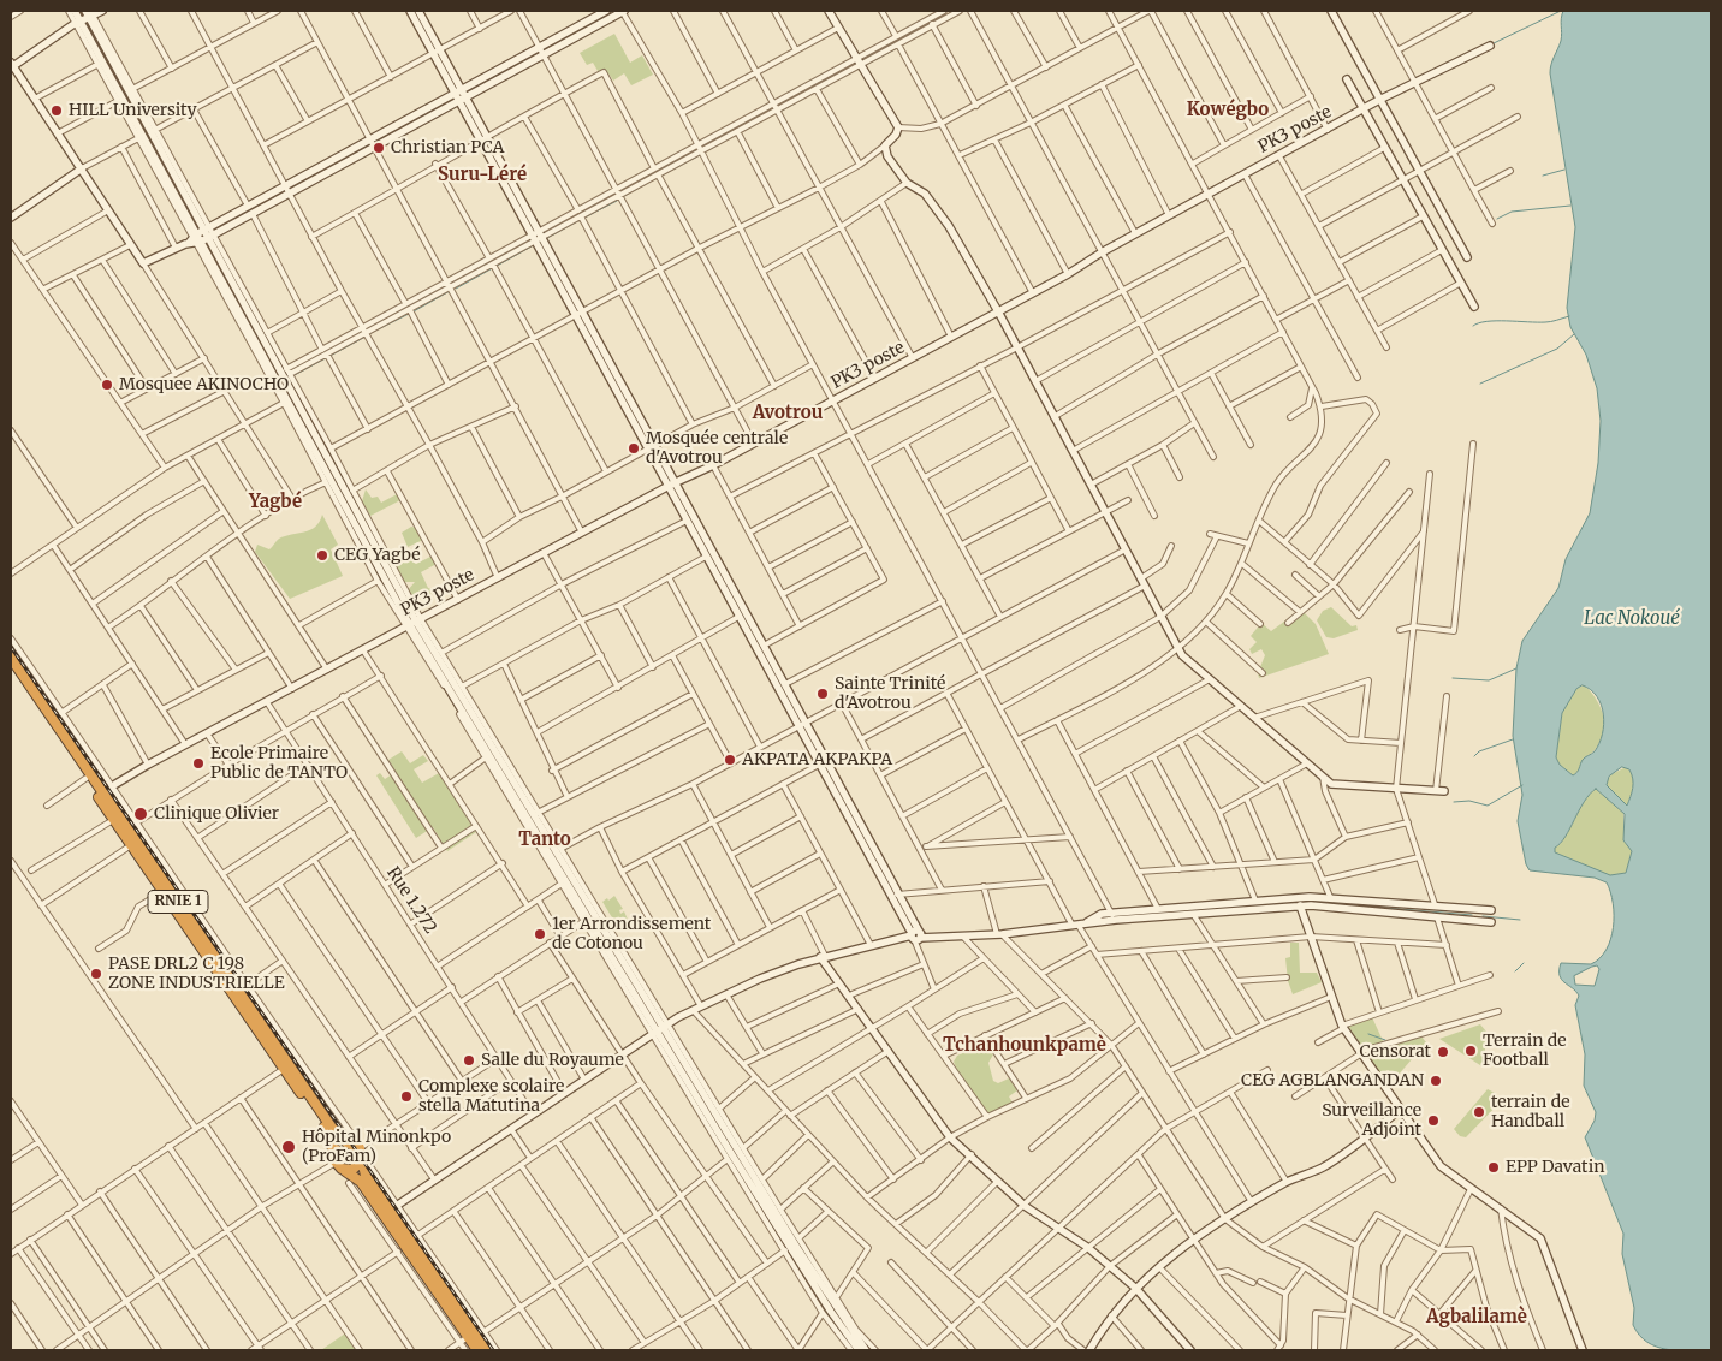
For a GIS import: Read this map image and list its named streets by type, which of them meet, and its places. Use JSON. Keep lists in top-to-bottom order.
{
  "streets": {
    "highway": ["RNIE 1"],
    "street": ["PK3 poste", "Rue 1.272"]
  },
  "crossings": [
    ["PK3 poste", "Rue 1.272"]
  ],
  "districts": [
    "Kowégbo",
    "Suru-Léré",
    "Avotrou",
    "Yagbé",
    "Tanto",
    "Tchanhounkpamè",
    "Agbalilamè"
  ],
  "water": ["Lac Nokoué"],
  "places": [
    "HILL University",
    "Christian PCA",
    "Mosquee AKINOCHO",
    "Mosquée centrale d'Avotrou",
    "CEG Yagbé",
    "Sainte Trinité d'Avotrou",
    "AKPATA AKPAKPA",
    "Ecole Primaire Public de TANTO",
    "Clinique Olivier",
    "1er Arrondissement de Cotonou",
    "PASE DRL2 C 198 ZONE INDUSTRIELLE",
    "Terrain de Football",
    "Censorat",
    "Salle du Royaume",
    "CEG AGBLANGANDAN",
    "Complexe scolaire stella Matutina",
    "terrain de Handball",
    "Surveillance Adjoint",
    "Hôpital Minonkpo (ProFam)",
    "EPP Davatin"
  ]
}
